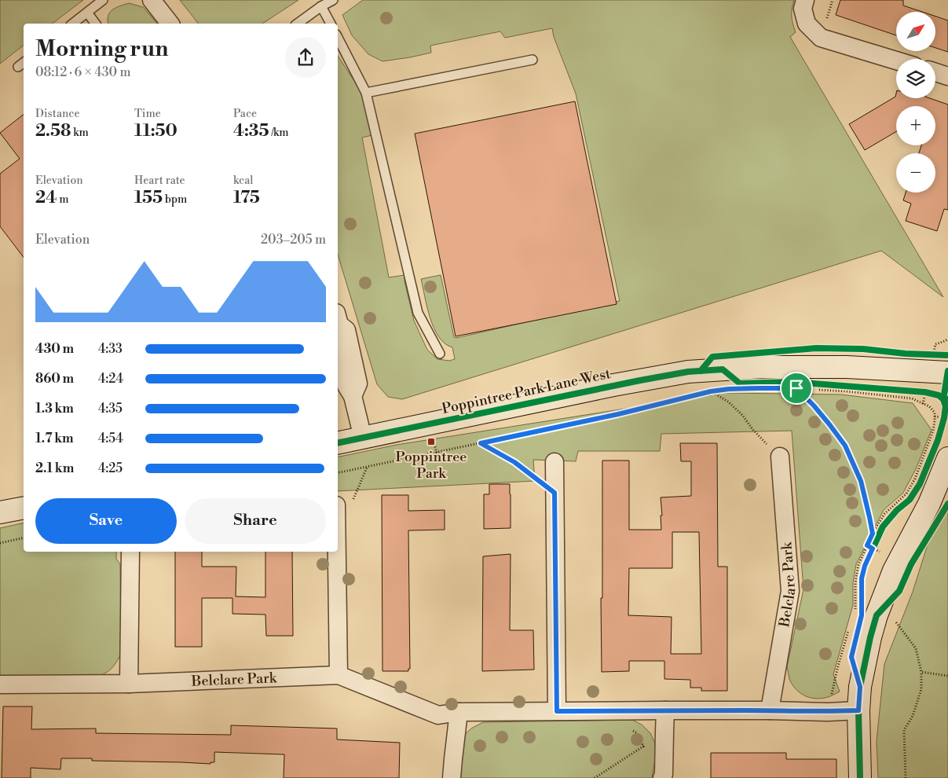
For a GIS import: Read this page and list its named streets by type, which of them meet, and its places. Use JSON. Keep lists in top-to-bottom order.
{
  "streets": {
    "street": ["Poppintree Park Lane West", "Belclare Park"]
  },
  "places": {
    "transit": ["Poppintree Park"]
  },
  "north": "top right",
  "page": {
    "map_buttons": ["+", "−"],
    "heading": ["Morning run", "08:12 · 6 × 430 m"],
    "stats": [
      ["Distance", "2.58 km"],
      ["Time", "11:50"],
      ["Pace", "4:35 /km"],
      ["Elevation", "24 m"],
      ["Heart rate", "155 bpm"],
      ["kcal", "175"]
    ],
    "chart": ["Elevation", "203–205 m"],
    "list": [
      {
        "name": "430 m",
        "note": "4:33"
      },
      {
        "name": "860 m",
        "note": "4:24"
      },
      {
        "name": "1.3 km",
        "note": "4:35"
      },
      {
        "name": "1.7 km",
        "note": "4:54"
      },
      {
        "name": "2.1 km",
        "note": "4:25"
      }
    ],
    "buttons": ["Save", "Share"]
  }
}
